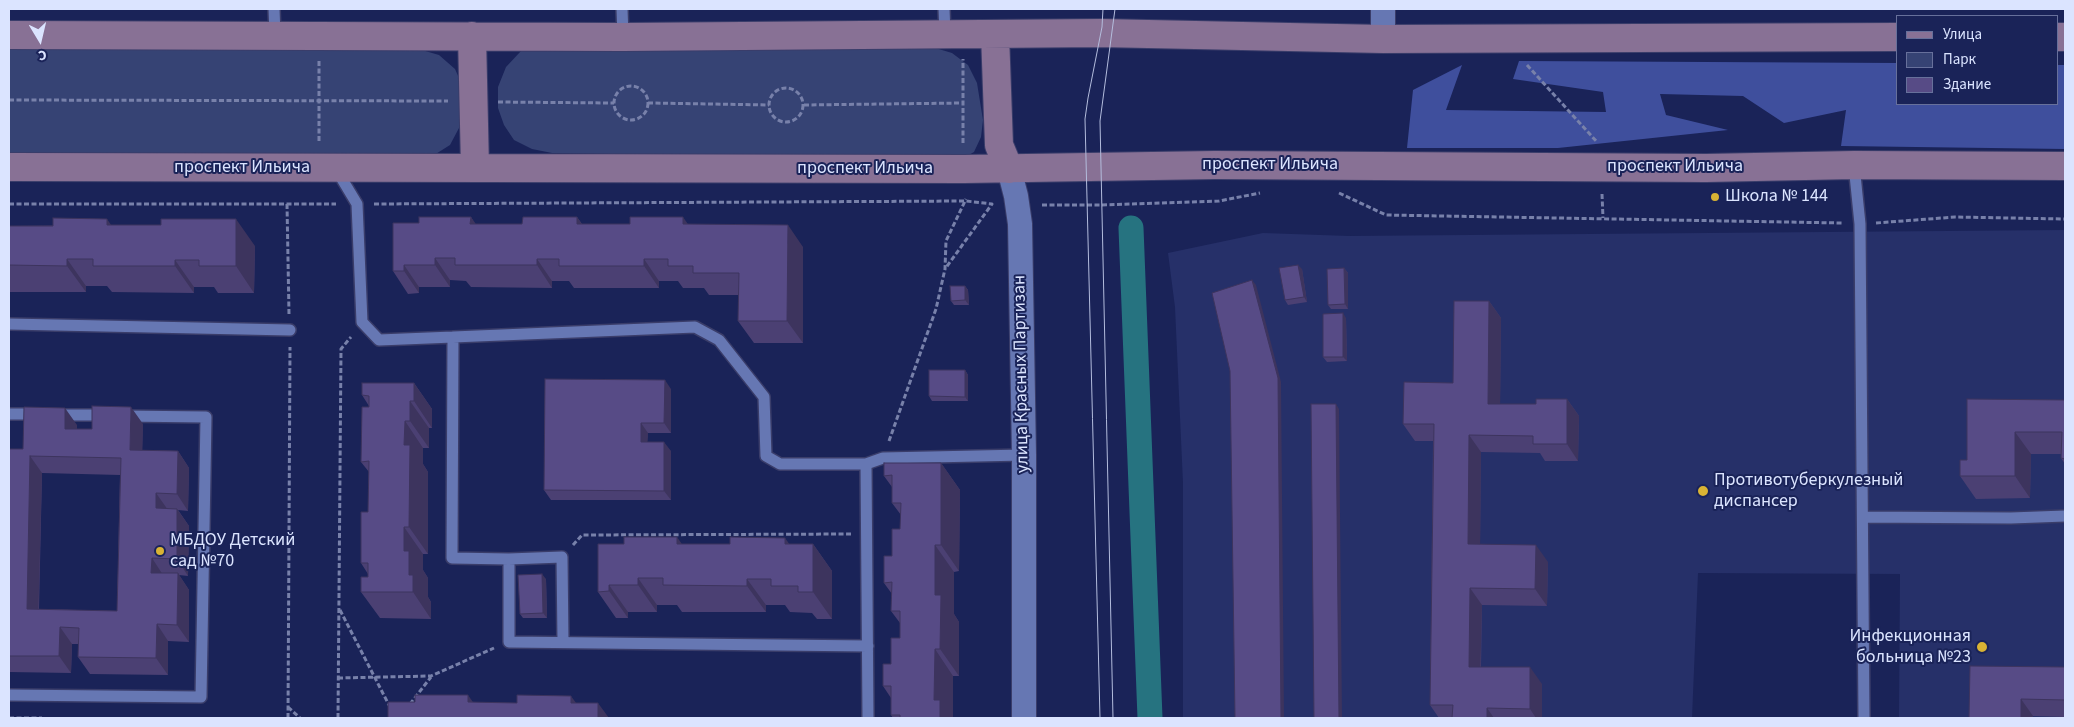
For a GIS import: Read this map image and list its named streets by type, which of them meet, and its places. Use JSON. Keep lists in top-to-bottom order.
{
  "streets": {
    "street": ["проспект Ильича", "улица Красных Партизан"]
  },
  "crossings": [
    ["проспект Ильича", "улица Красных Партизан"]
  ],
  "places": [
    "Школа № 144",
    "Противотуберкулезный диспансер",
    "МБДОУ Детский сад №70",
    "Инфекционная больница №23"
  ],
  "legend": ["Улица", "Парк", "Здание"],
  "north": "bottom"
}
